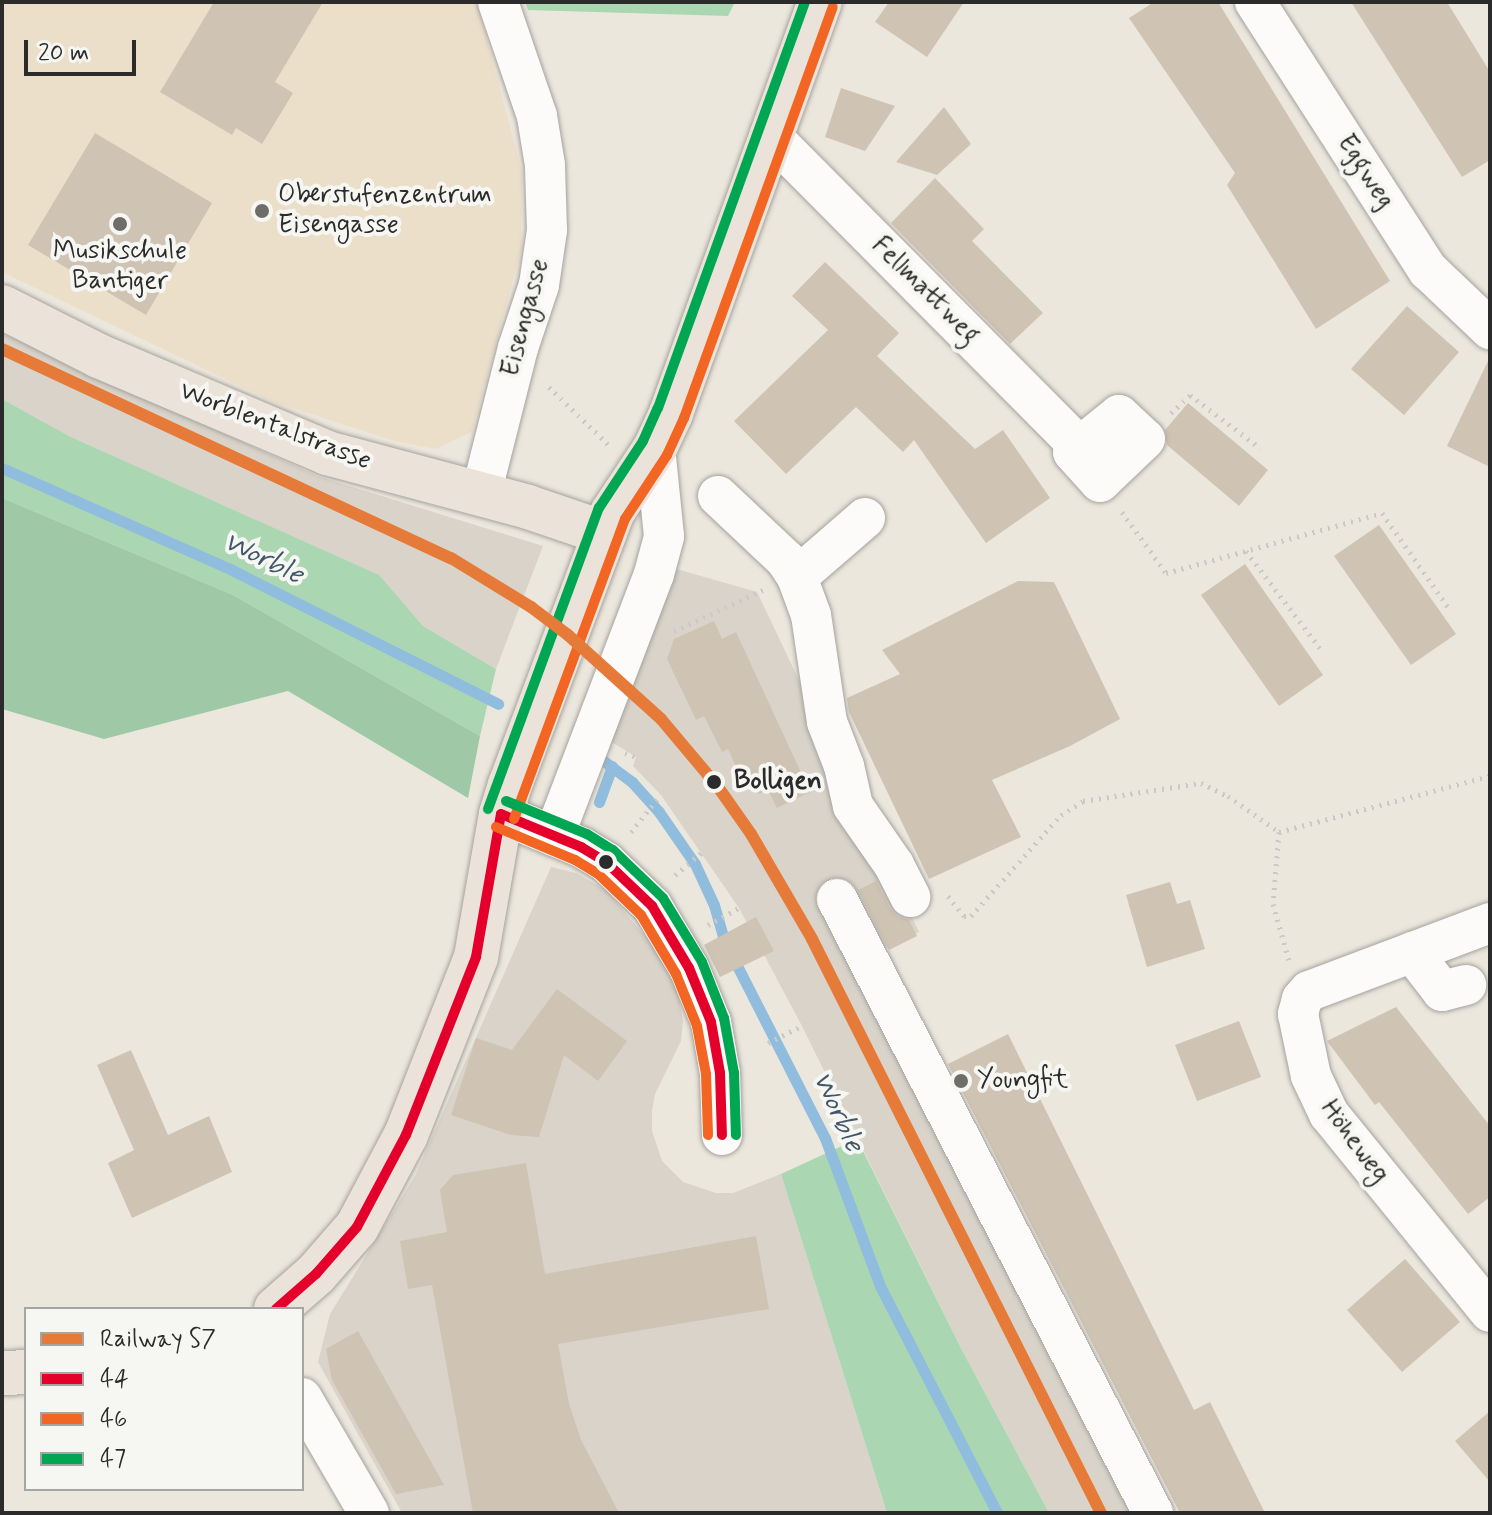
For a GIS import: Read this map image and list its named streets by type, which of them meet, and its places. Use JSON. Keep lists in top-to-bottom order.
{
  "streets": {
    "main road": ["Worblentalstrasse"],
    "street": [
      "Eggweg",
      "Fellmattweg",
      "Eisengasse",
      "Höheweg"
    ]
  },
  "crossings": [
    ["Eisengasse", "Worblentalstrasse"]
  ],
  "water": ["Worble"],
  "places": [
    "Oberstufenzentrum Eisengasse",
    "Musikschule Bantiger",
    "Bolligen",
    "Youngfit"
  ],
  "lines": [
    "transit line 47",
    "transit line 46",
    "rail line S7",
    "transit line 44"
  ],
  "legend": [
    "Railway S7",
    "44",
    "46",
    "47"
  ],
  "scale_bar": "20 m"
}
